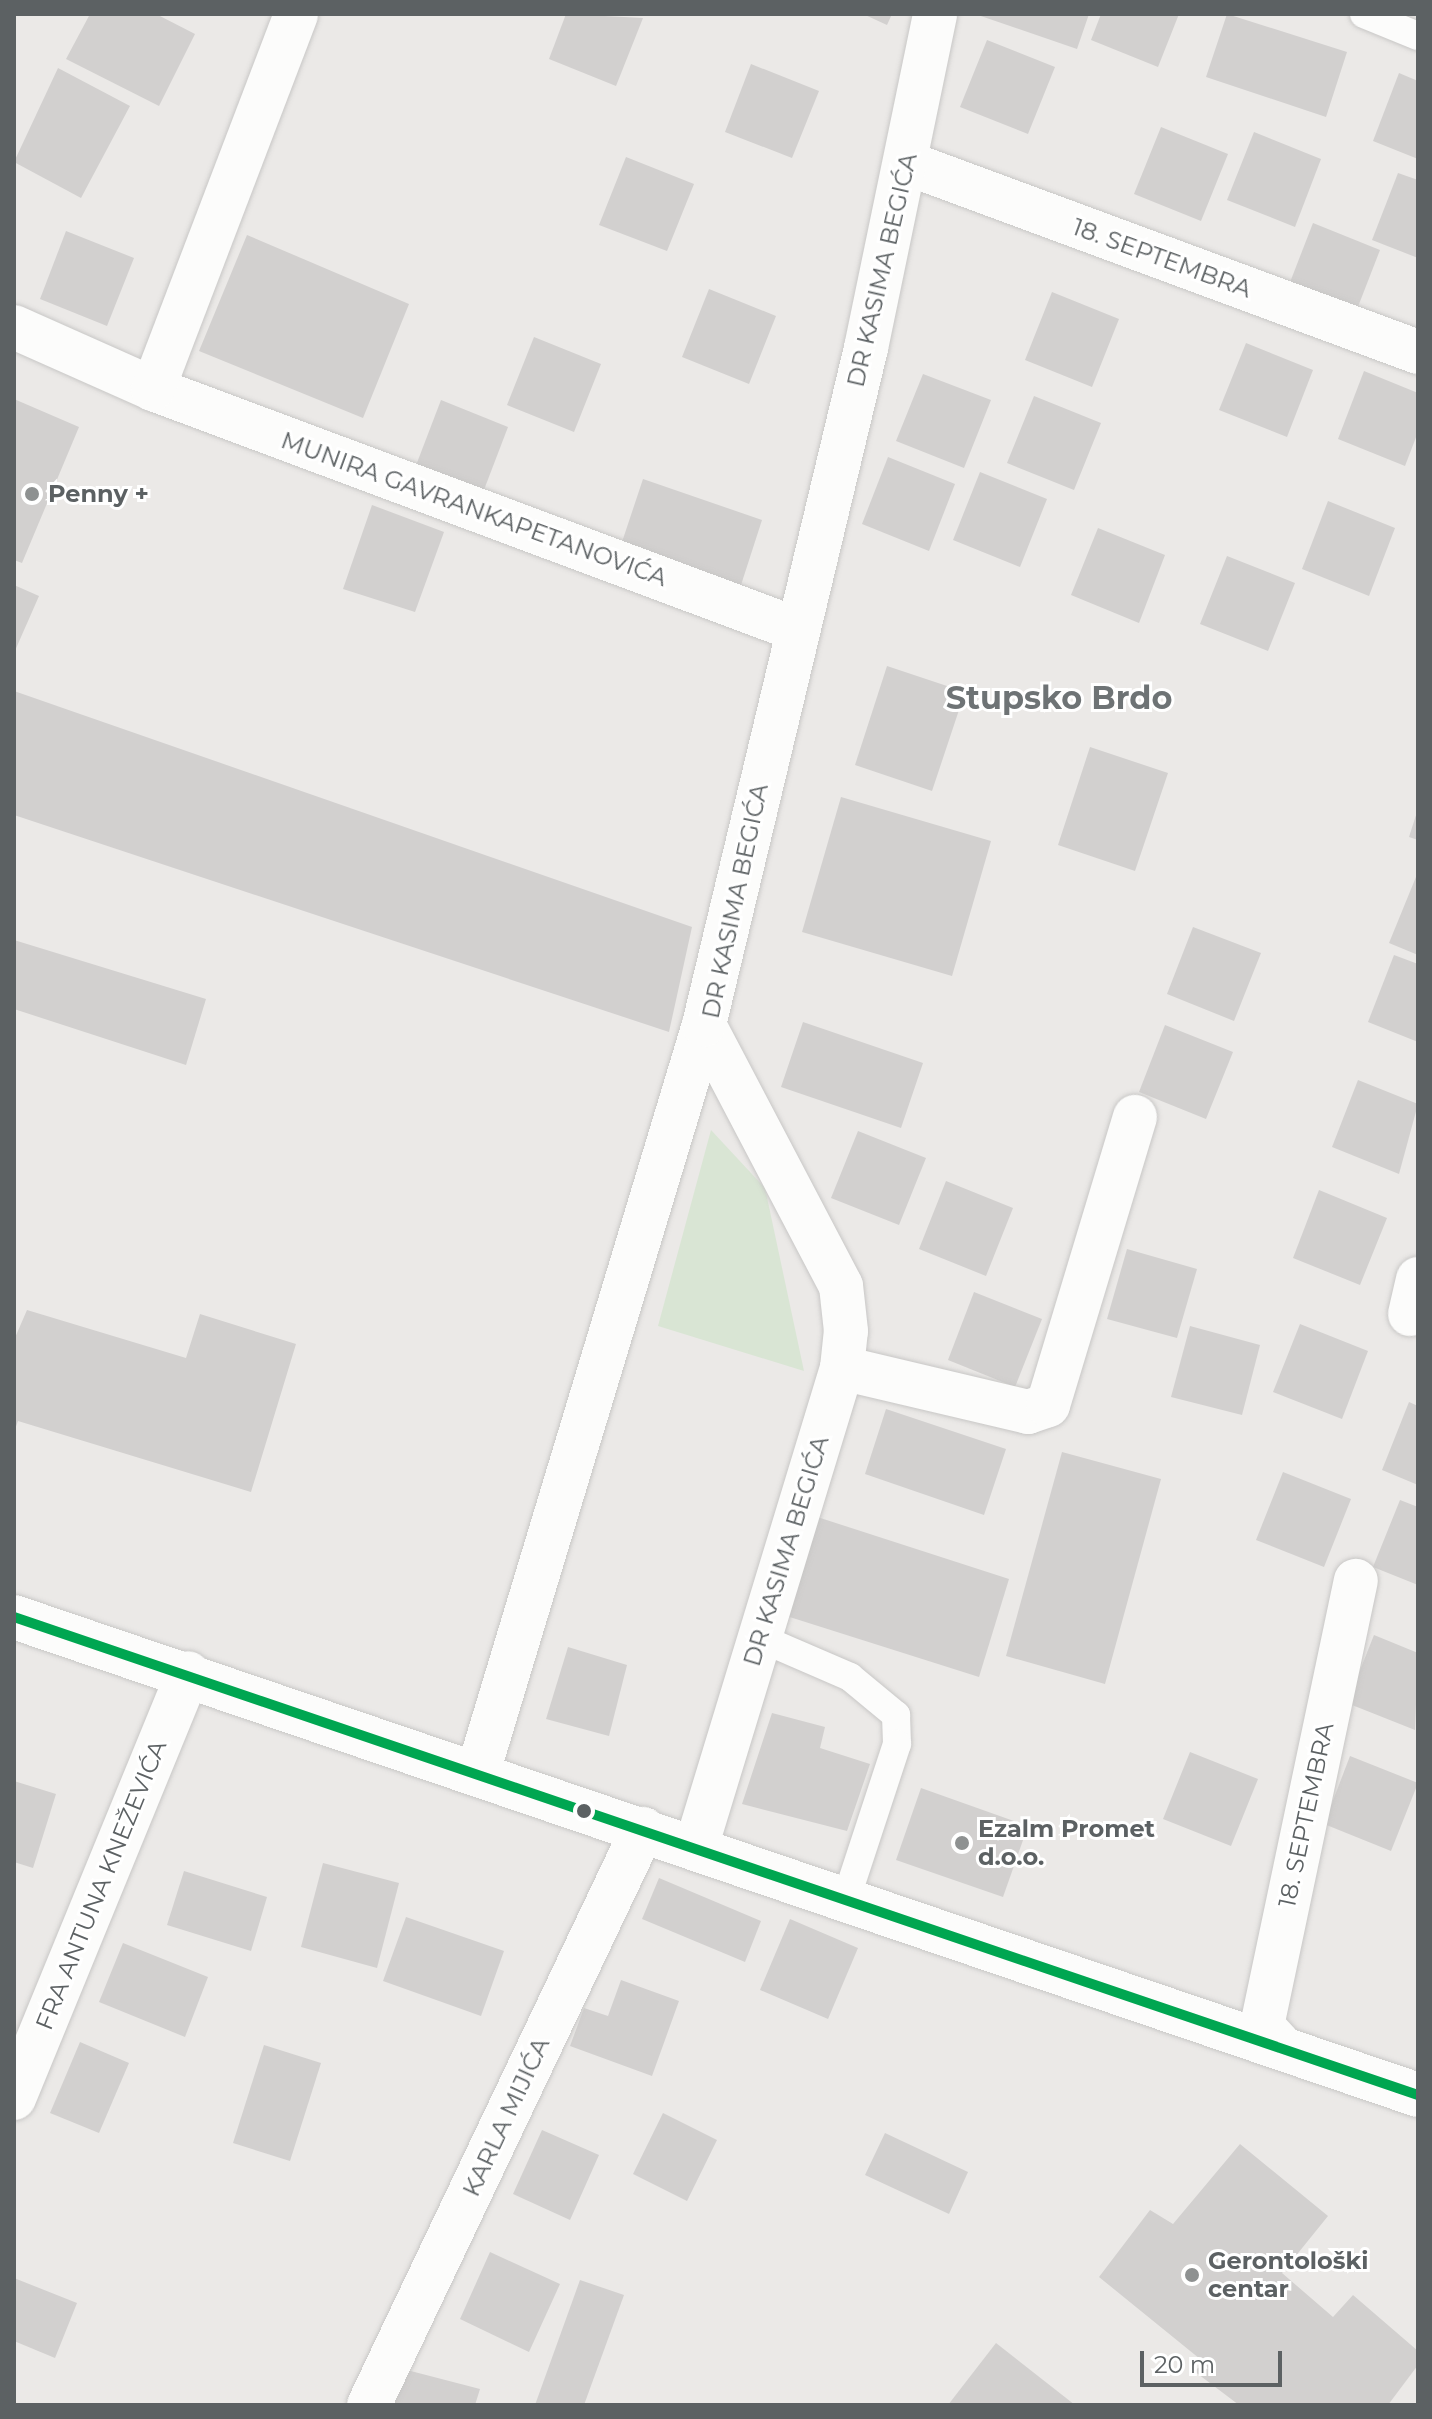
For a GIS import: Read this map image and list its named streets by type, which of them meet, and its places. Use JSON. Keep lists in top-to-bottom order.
{
  "streets": {
    "street": [
      "18. SEPTEMBRA",
      "DR KASIMA BEGIĆA",
      "MUNIRA GAVRANKAPETANOVIĆA",
      "FRA ANTUNA KNEŽEVIĆA",
      "KARLA MIJIĆA"
    ]
  },
  "crossings": [
    ["18. SEPTEMBRA", "DR KASIMA BEGIĆA"],
    ["DR KASIMA BEGIĆA", "MUNIRA GAVRANKAPETANOVIĆA"]
  ],
  "districts": ["Stupsko Brdo"],
  "places": ["Penny +", "Ezalm Promet d.o.o.", "Gerontološki centar"],
  "scale_bar": "20 m"
}
